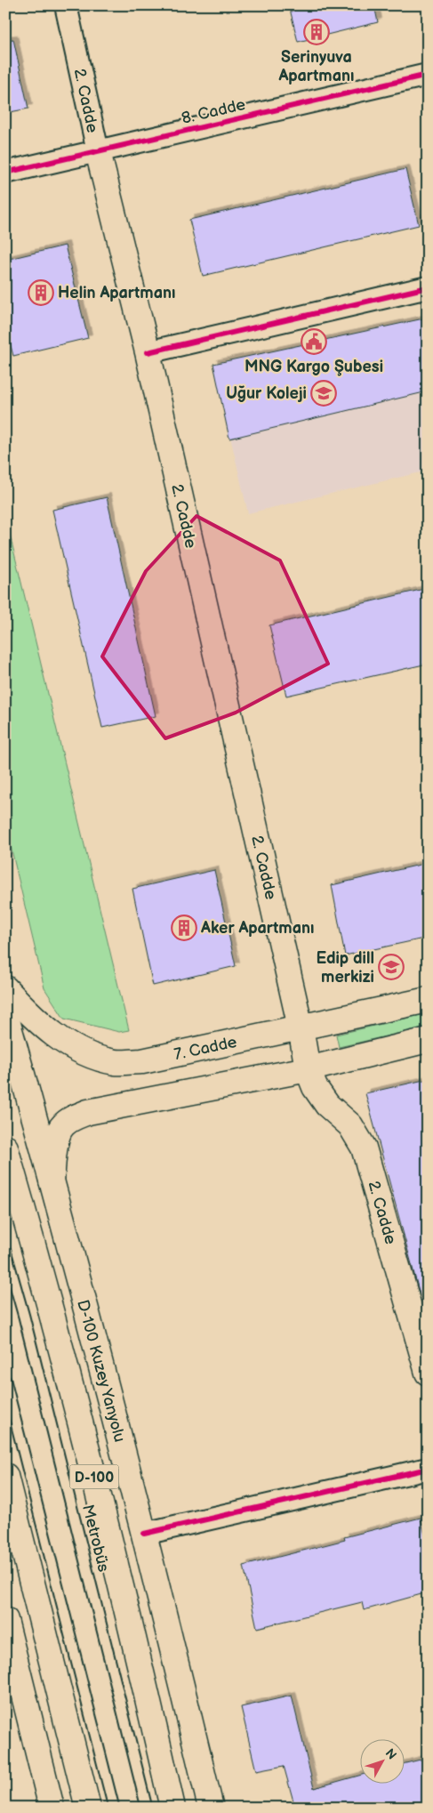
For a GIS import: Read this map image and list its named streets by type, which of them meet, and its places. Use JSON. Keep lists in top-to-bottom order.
{
  "streets": {
    "main road": [
      "2. Cadde",
      "7. Cadde",
      "D-100 Kuzey Yanyolu",
      "D-100"
    ],
    "street": ["8. Cadde"],
    "lane": ["Metrobüs"]
  },
  "crossings": [
    ["2. Cadde", "8. Cadde"],
    ["2. Cadde", "7. Cadde"]
  ],
  "places": {
    "building": ["Serinyuva Apartmanı", "Helin Apartmanı", "Aker Apartmanı"],
    "public building": ["MNG Kargo Şubesi"],
    "school or university": ["Uğur Koleji", "Edip dill merkizi"]
  },
  "north": "top right"
}
